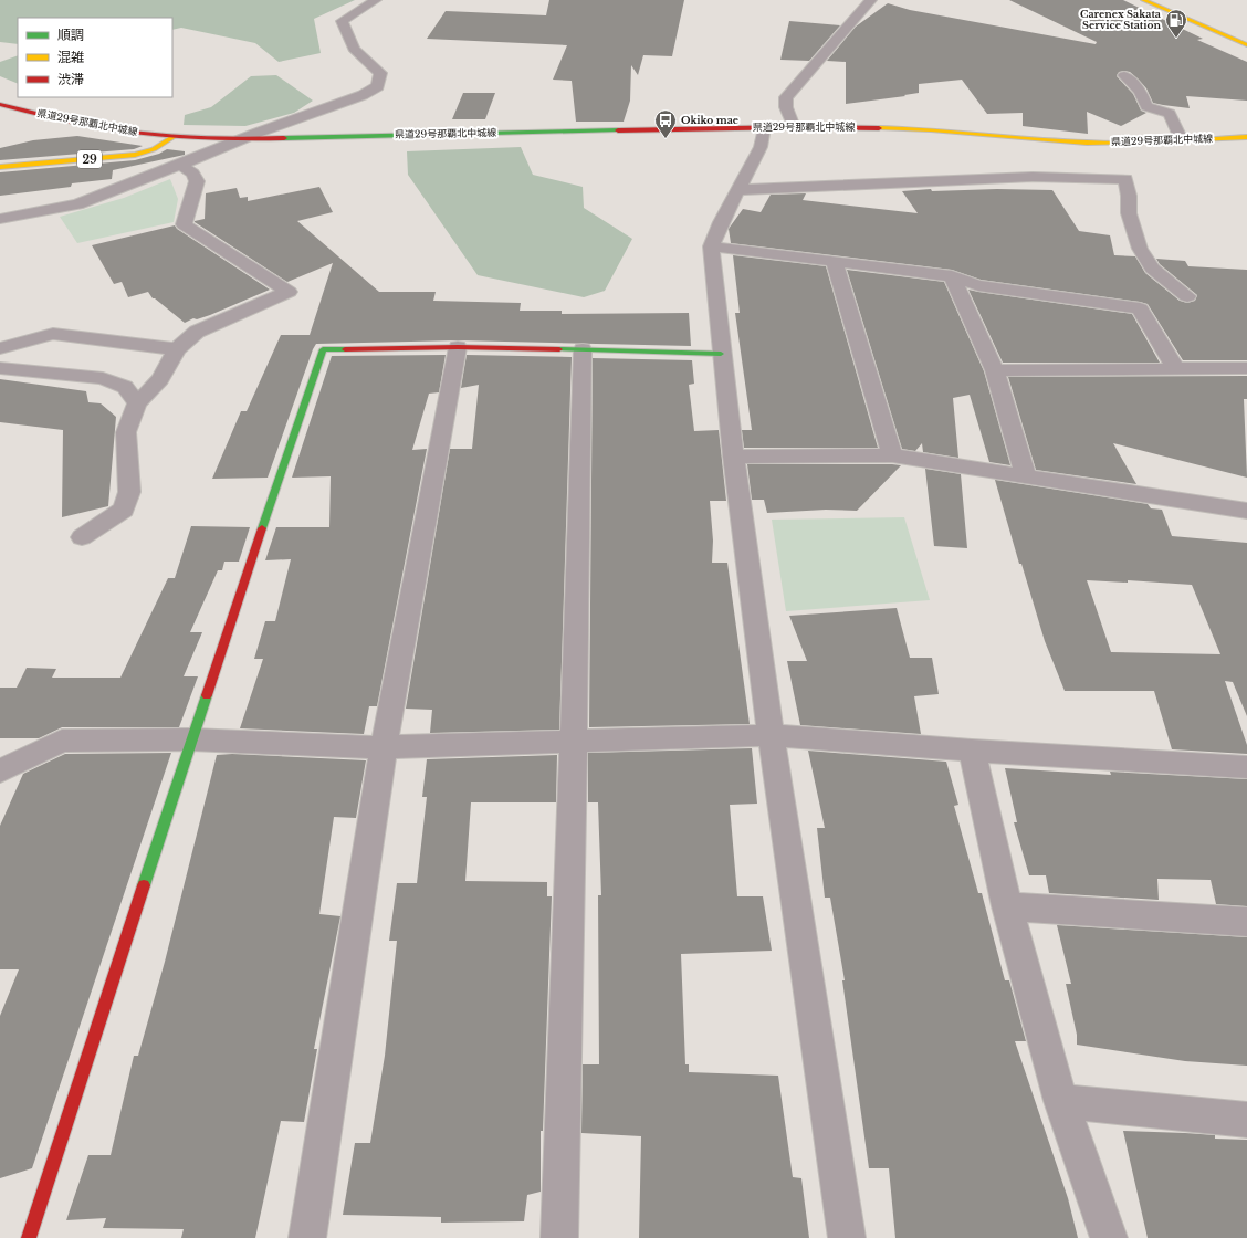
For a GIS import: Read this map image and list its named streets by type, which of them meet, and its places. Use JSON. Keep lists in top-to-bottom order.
{
  "streets": {
    "main road": ["県道29号那覇北中城線", "29"]
  },
  "places": {
    "fuel station": ["Carenex Sakata Service Station"],
    "bus stop": ["Okiko mae"]
  },
  "legend": ["順調", "混雑", "渋滞"]
}
